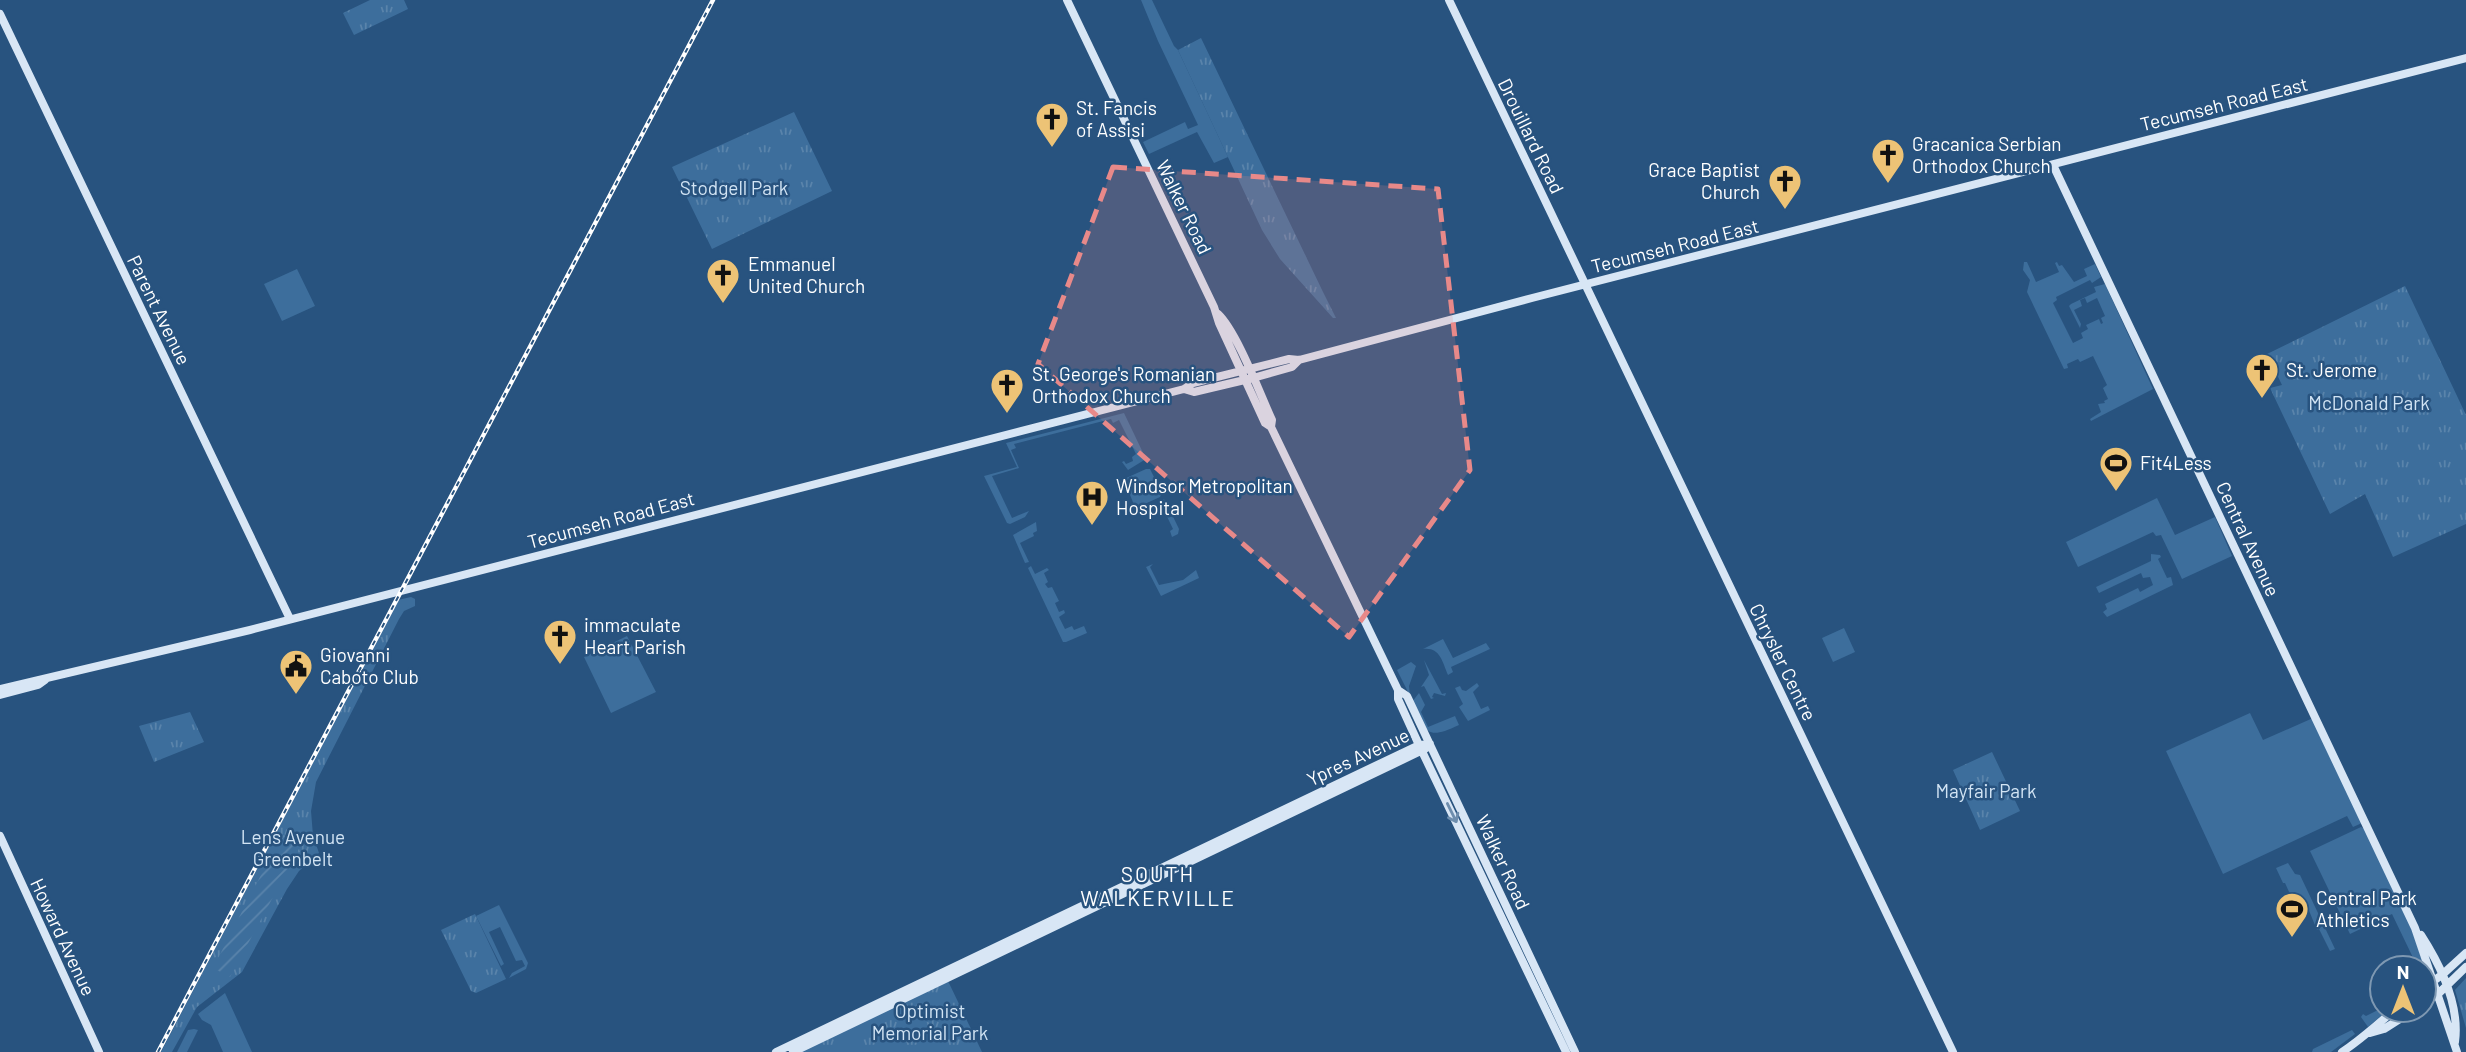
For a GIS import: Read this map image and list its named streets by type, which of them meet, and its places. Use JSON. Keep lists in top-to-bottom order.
{
  "streets": {
    "main road": [
      "Tecumseh Road East",
      "Drouillard Road",
      "Walker Road",
      "Parent Avenue",
      "Central Avenue",
      "Chrysler Centre",
      "Ypres Avenue",
      "Howard Avenue"
    ]
  },
  "crossings": [
    ["Tecumseh Road East", "Drouillard Road"],
    ["Tecumseh Road East", "Walker Road"],
    ["Tecumseh Road East", "Parent Avenue"],
    ["Tecumseh Road East", "Central Avenue"],
    ["Tecumseh Road East", "Chrysler Centre"],
    ["Drouillard Road", "Chrysler Centre"],
    ["Walker Road", "Ypres Avenue"]
  ],
  "districts": ["SOUTH WALKERVILLE"],
  "parks": [
    "Stodgell Park",
    "McDonald Park",
    "Mayfair Park",
    "Lens Avenue Greenbelt",
    "Optimist Memorial Park"
  ],
  "places": {
    "church": [
      "St. Fancis of Assisi",
      "Gracanica Serbian Orthodox Church",
      "Grace Baptist Church",
      "Emmanuel United Church",
      "St. Jerome",
      "St. George's Romanian Orthodox Church",
      "immaculate Heart Parish"
    ],
    "sports": ["Fit4Less", "Central Park Athletics"],
    "hospital": ["Windsor Metropolitan Hospital"],
    "public building": ["Giovanni Caboto Club"]
  },
  "north": "top"
}
